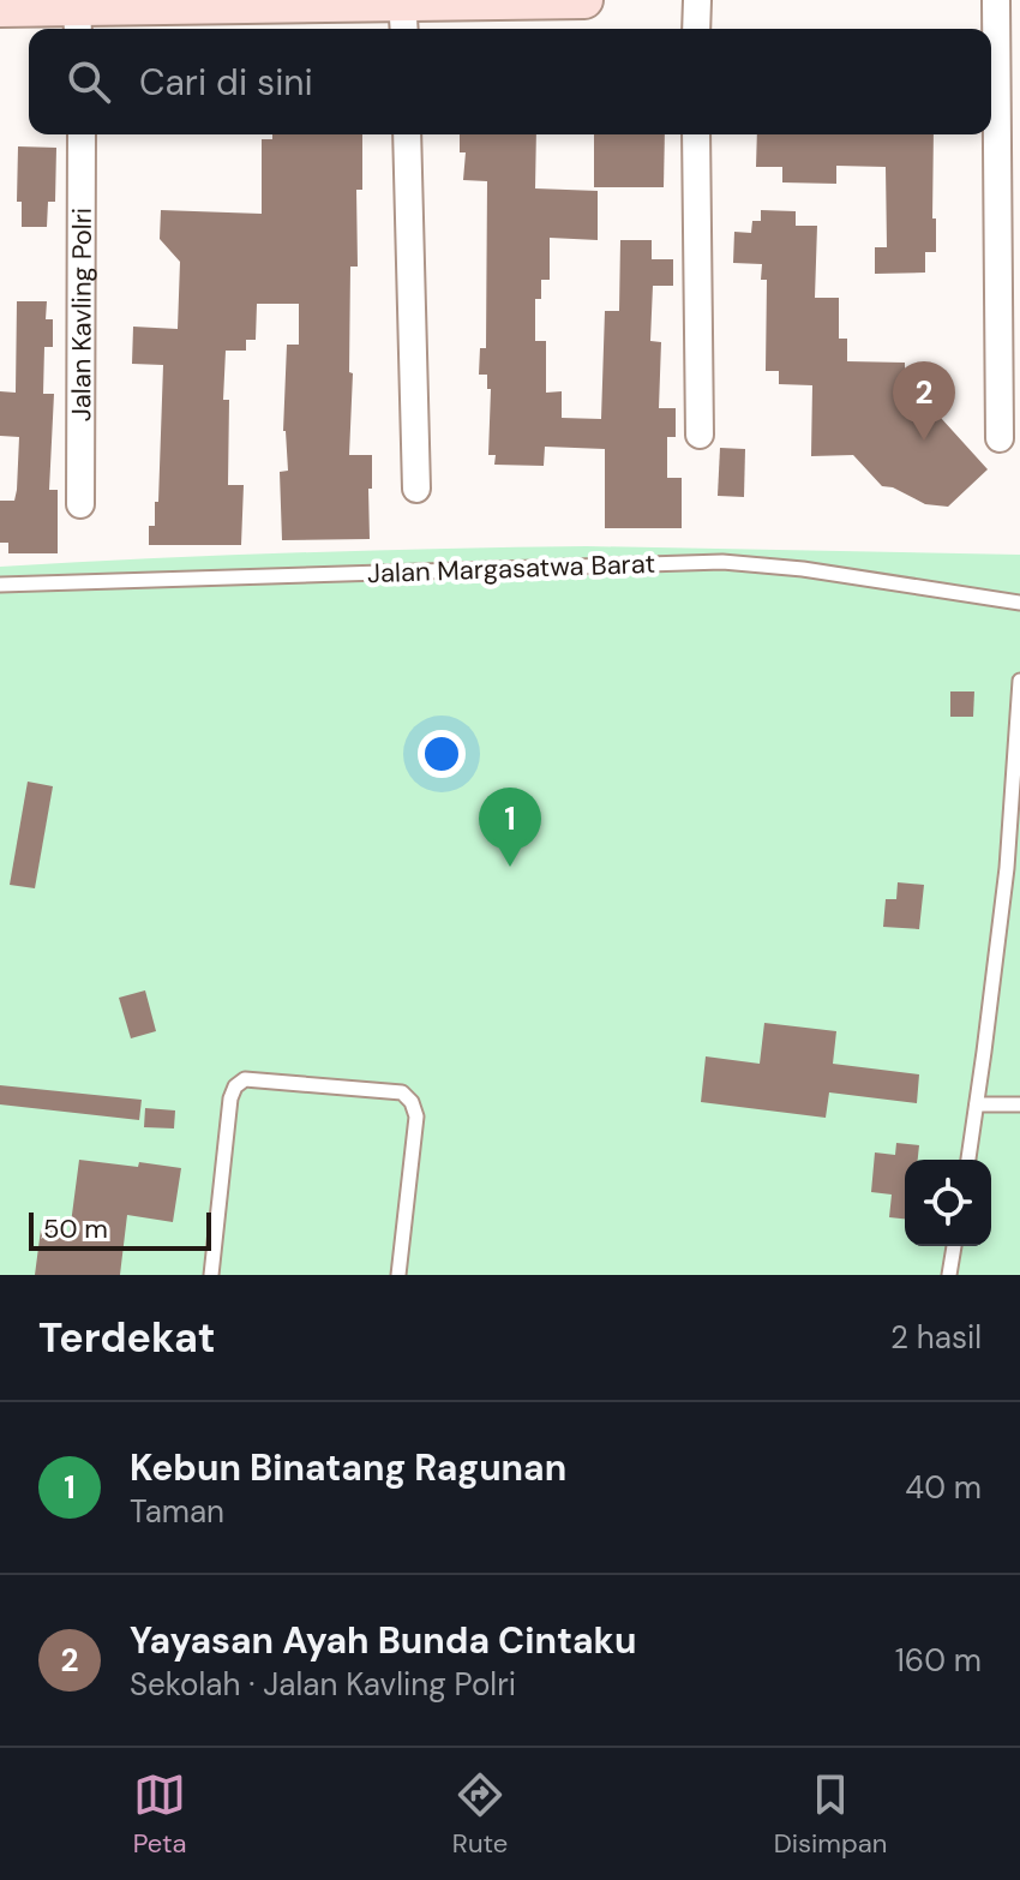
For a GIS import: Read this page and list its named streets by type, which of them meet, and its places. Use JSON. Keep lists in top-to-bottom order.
{
  "streets": {
    "street": ["Jalan Kavling Polri"],
    "lane": ["Jalan Margasatwa Barat"]
  },
  "scale_bar": "50 m",
  "page": {
    "search": "Cari di sini",
    "pins": ["2", "1"],
    "scale": "50 m",
    "heading": ["Terdekat", "2 hasil"],
    "list": [
      {
        "mark": "1",
        "name": "Kebun Binatang Ragunan",
        "note": "Taman",
        "value": "40 m"
      },
      {
        "mark": "2",
        "name": "Yayasan Ayah Bunda Cintaku",
        "note": "Sekolah · Jalan Kavling Polri",
        "value": "160 m"
      }
    ],
    "nav": ["Peta", "Rute", "Disimpan"]
  }
}
